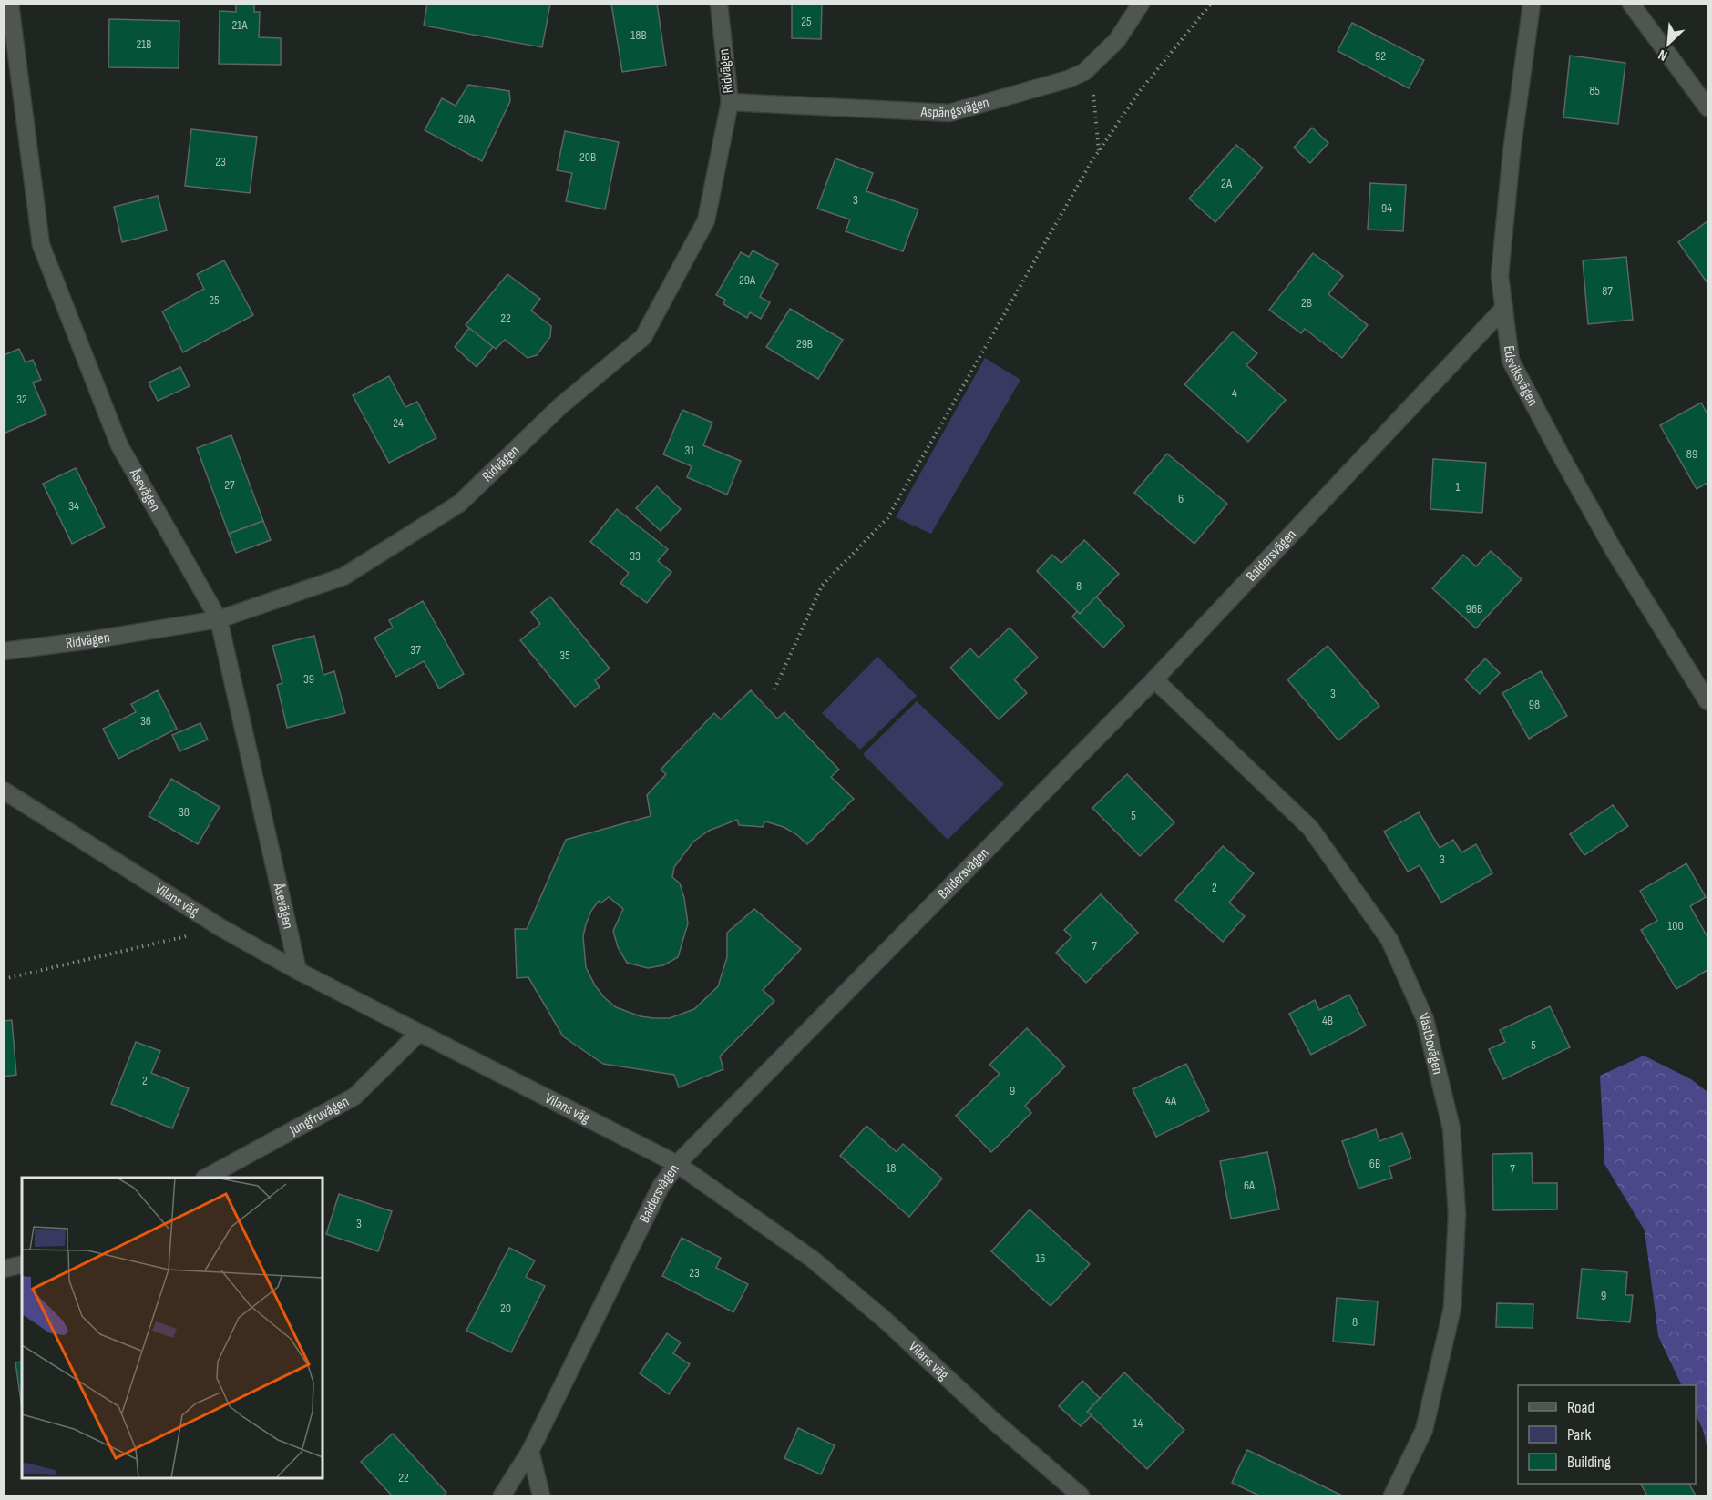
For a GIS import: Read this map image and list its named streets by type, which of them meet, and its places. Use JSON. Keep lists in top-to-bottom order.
{
  "streets": {
    "street": [
      "Ridvägen",
      "Aspängsvägen",
      "Edsviksvägen",
      "Åsevägen",
      "Baldersvägen",
      "Vilans väg",
      "Västbovägen",
      "Jungfruvägen"
    ]
  },
  "crossings": [
    ["Ridvägen", "Aspängsvägen"],
    ["Ridvägen", "Åsevägen"],
    ["Edsviksvägen", "Baldersvägen"],
    ["Åsevägen", "Vilans väg"],
    ["Baldersvägen", "Vilans väg"],
    ["Baldersvägen", "Västbovägen"],
    ["Vilans väg", "Jungfruvägen"]
  ],
  "house_numbers": [
    "25",
    "21A",
    "18B",
    "21B",
    "92",
    "85",
    "20A",
    "20B",
    "23",
    "2A",
    "3",
    "94",
    "29A",
    "87",
    "25",
    "2B",
    "22",
    "29B",
    "4",
    "32",
    "24",
    "31",
    "89",
    "27",
    "1",
    "6",
    "34",
    "33",
    "8",
    "96B",
    "37",
    "35",
    "39",
    "3",
    "98",
    "36",
    "38",
    "5",
    "3",
    "2",
    "100",
    "7",
    "4B",
    "5",
    "2",
    "9",
    "4A",
    "6B",
    "18",
    "7",
    "6A",
    "3",
    "16",
    "23",
    "9",
    "20",
    "8",
    "14",
    "22"
  ],
  "legend": ["Road", "Park", "Building"],
  "north": "bottom left"
}
